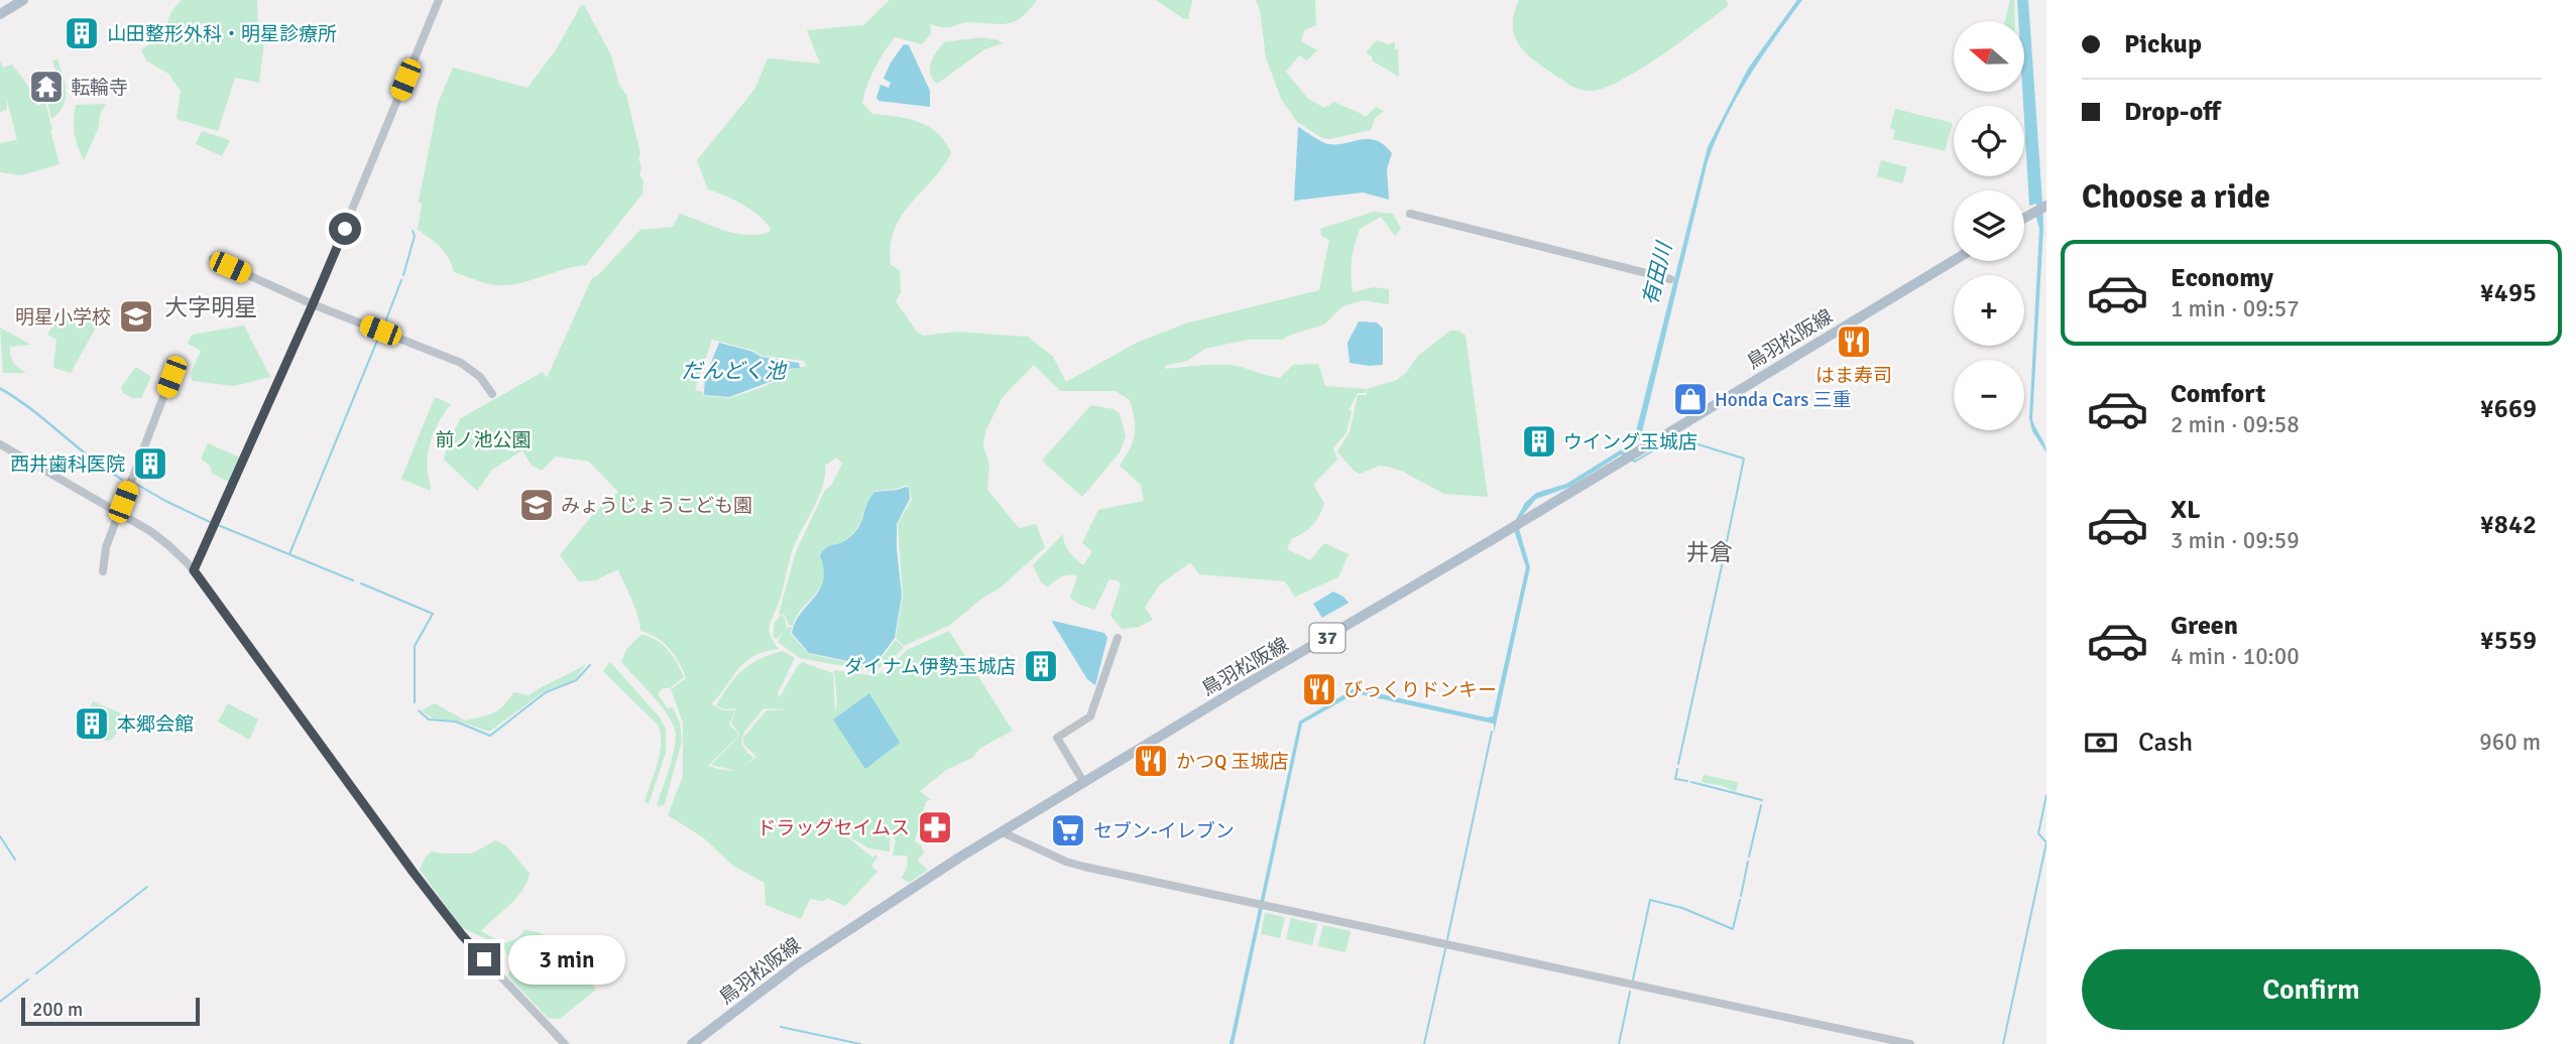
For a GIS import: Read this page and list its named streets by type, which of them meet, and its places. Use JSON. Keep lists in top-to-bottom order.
{
  "streets": {
    "main road": ["鳥羽松阪線", "37"]
  },
  "districts": ["大字明星", "井倉"],
  "water": ["有田川", "だんどく池"],
  "parks": ["前ノ池公園"],
  "places": {
    "building": [
      "山田整形外科・明星診療所",
      "ウイング玉城店",
      "西井歯科医院",
      "ダイナム伊勢玉城店",
      "本郷会館"
    ],
    "temple": ["転輪寺"],
    "school or university": ["明星小学校", "みょうじょうこども園"],
    "restaurant": ["はま寿司", "びっくりドンキー", "かつQ 玉城店"],
    "shop": ["Honda Cars 三重"],
    "pharmacy": ["ドラッグセイムス"],
    "supermarket": ["セブン-イレブン"]
  },
  "scale_bar": "200 m",
  "north": "left",
  "page": {
    "banner": ["Pickup", "Drop-off"],
    "map_buttons": ["+", "−"],
    "heading": "Choose a ride",
    "list": [
      {
        "name": "Economy",
        "note": "1 min · 09:57",
        "value": "¥495"
      },
      {
        "name": "Comfort",
        "note": "2 min · 09:58",
        "value": "¥669"
      },
      {
        "name": "XL",
        "note": "3 min · 09:59",
        "value": "¥842"
      },
      {
        "name": "Green",
        "note": "4 min · 10:00",
        "value": "¥559"
      }
    ],
    "pay": ["Cash", "960 m"],
    "bubble": "3 min",
    "buttons": "Confirm",
    "scale": "200 m"
  }
}
